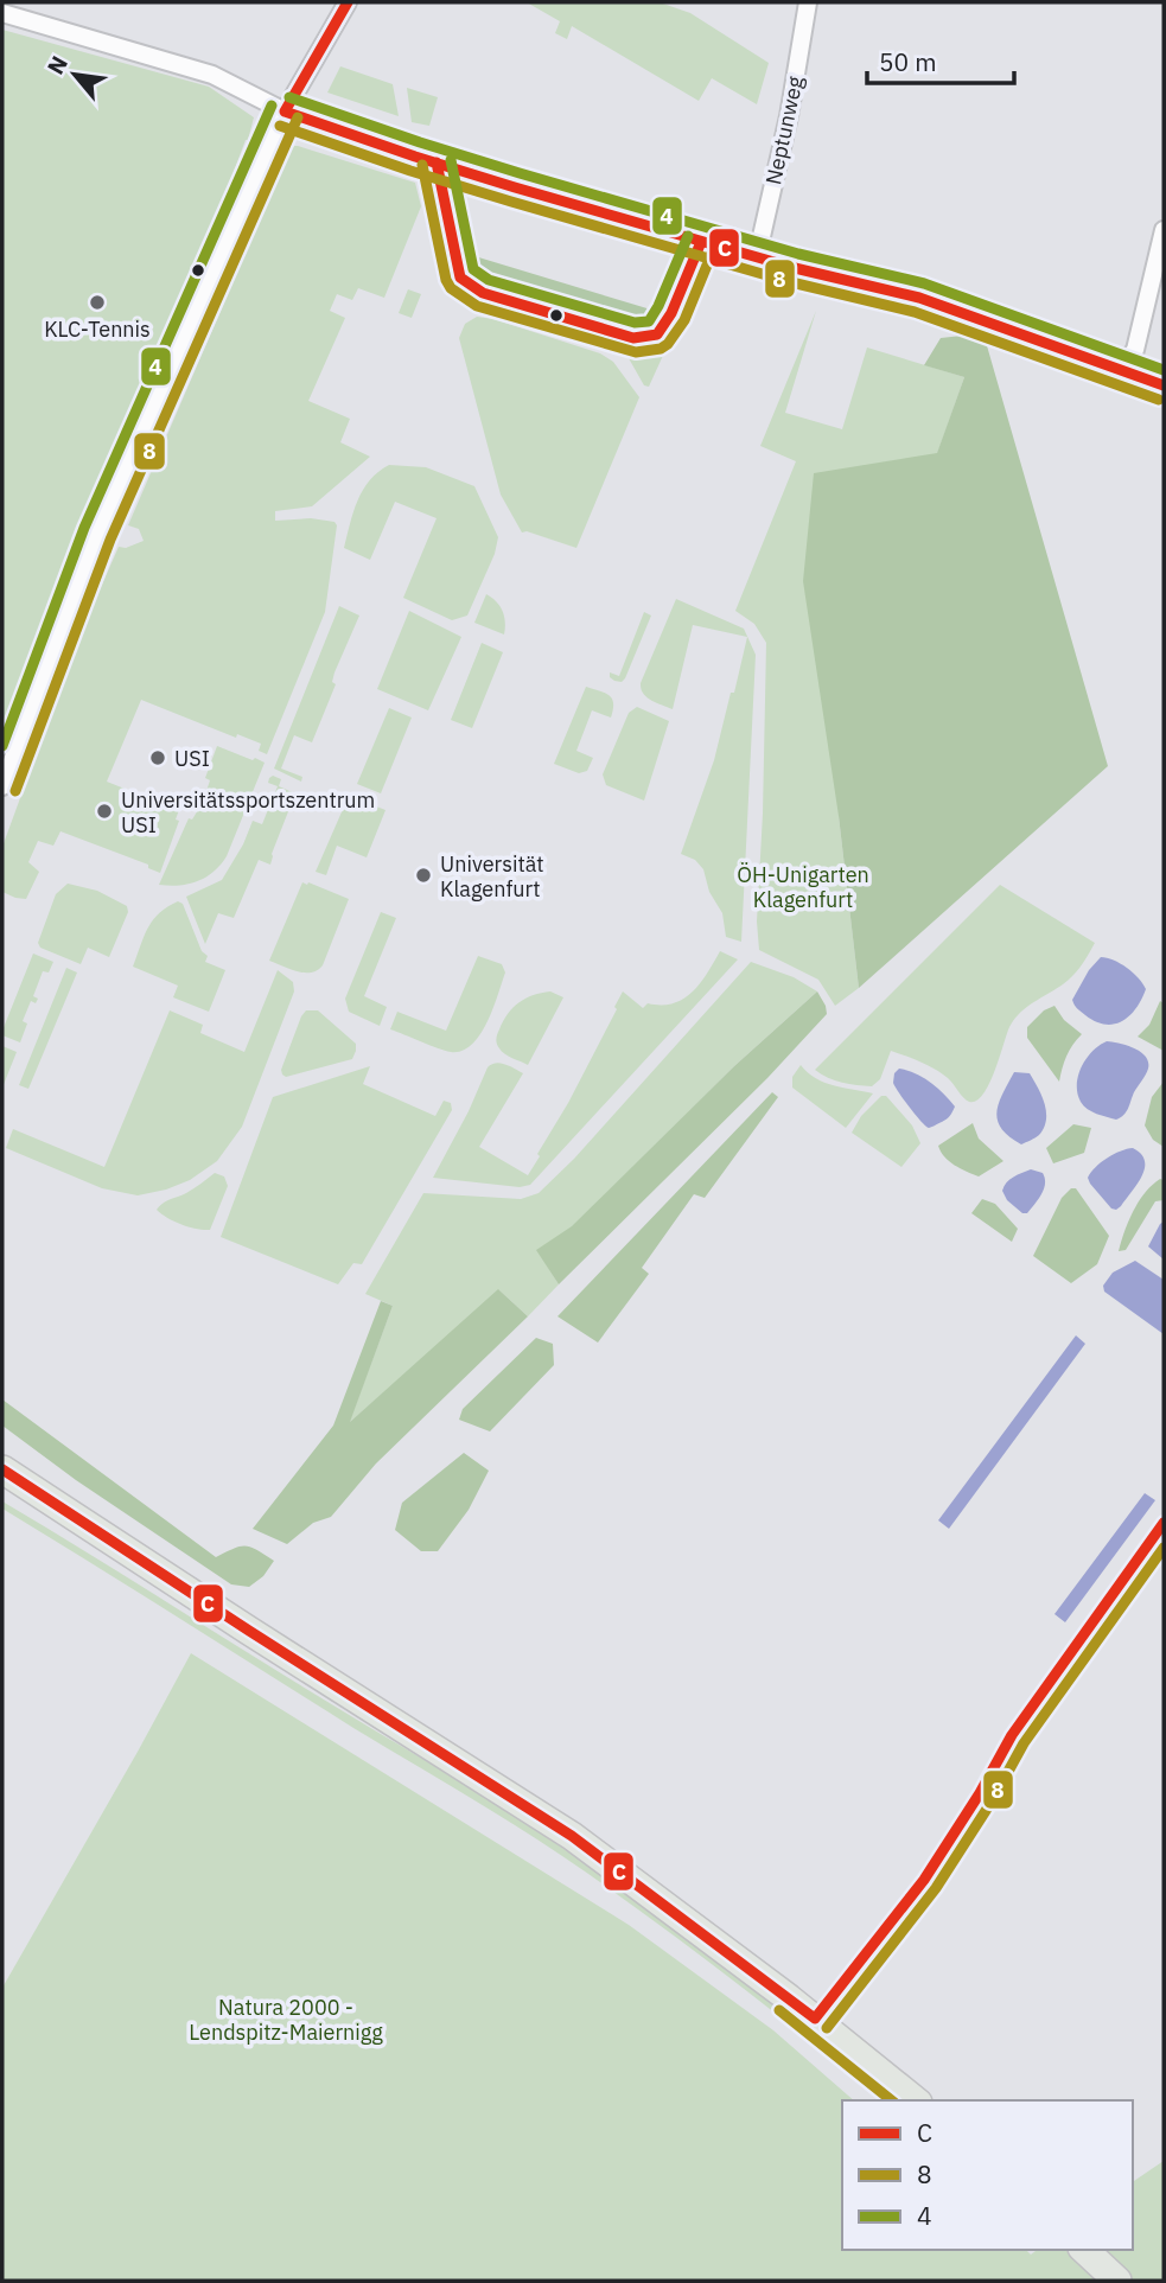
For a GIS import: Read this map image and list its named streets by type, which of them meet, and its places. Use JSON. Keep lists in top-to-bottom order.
{
  "streets": {
    "street": ["Neptunweg"]
  },
  "parks": ["ÖH-Unigarten Klagenfurt", "Natura 2000 - Lendspitz-Maiernigg"],
  "places": [
    "KLC-Tennis",
    "USI",
    "Universitätssportszentrum USI",
    "Universität Klagenfurt"
  ],
  "lines": ["transit line C", "transit line 4", "transit line 8"],
  "legend": ["C", "8", "4"],
  "scale_bar": "50 m",
  "north": "top left"
}
